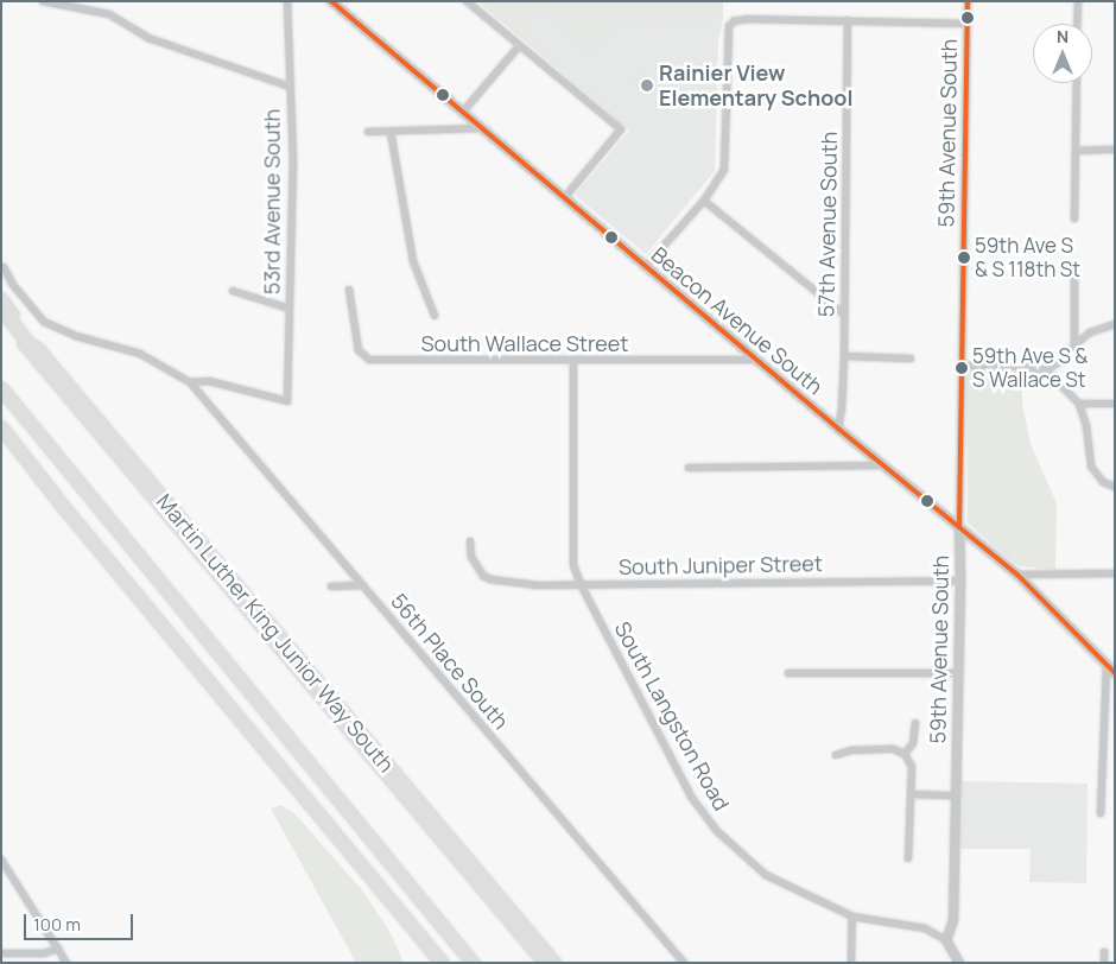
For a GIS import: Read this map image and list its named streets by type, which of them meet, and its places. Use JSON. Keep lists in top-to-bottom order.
{
  "streets": {
    "main road": ["Martin Luther King Junior Way South"],
    "street": [
      "59th Avenue South",
      "53rd Avenue South",
      "57th Avenue South",
      "Beacon Avenue South",
      "South Wallace Street",
      "South Juniper Street",
      "56th Place South",
      "South Langston Road"
    ]
  },
  "crossings": [
    ["59th Avenue South", "Beacon Avenue South"],
    ["59th Avenue South", "South Juniper Street"],
    ["59th Avenue South", "South Langston Road"],
    ["53rd Avenue South", "56th Place South"],
    ["57th Avenue South", "Beacon Avenue South"],
    ["Beacon Avenue South", "South Wallace Street"],
    ["South Wallace Street", "South Langston Road"],
    ["South Juniper Street", "South Langston Road"]
  ],
  "places": ["Rainier View Elementary School", "59th Ave S & S 118th St", "59th Ave S & S Wallace St"],
  "scale_bar": "100 m",
  "north": "top"
}
